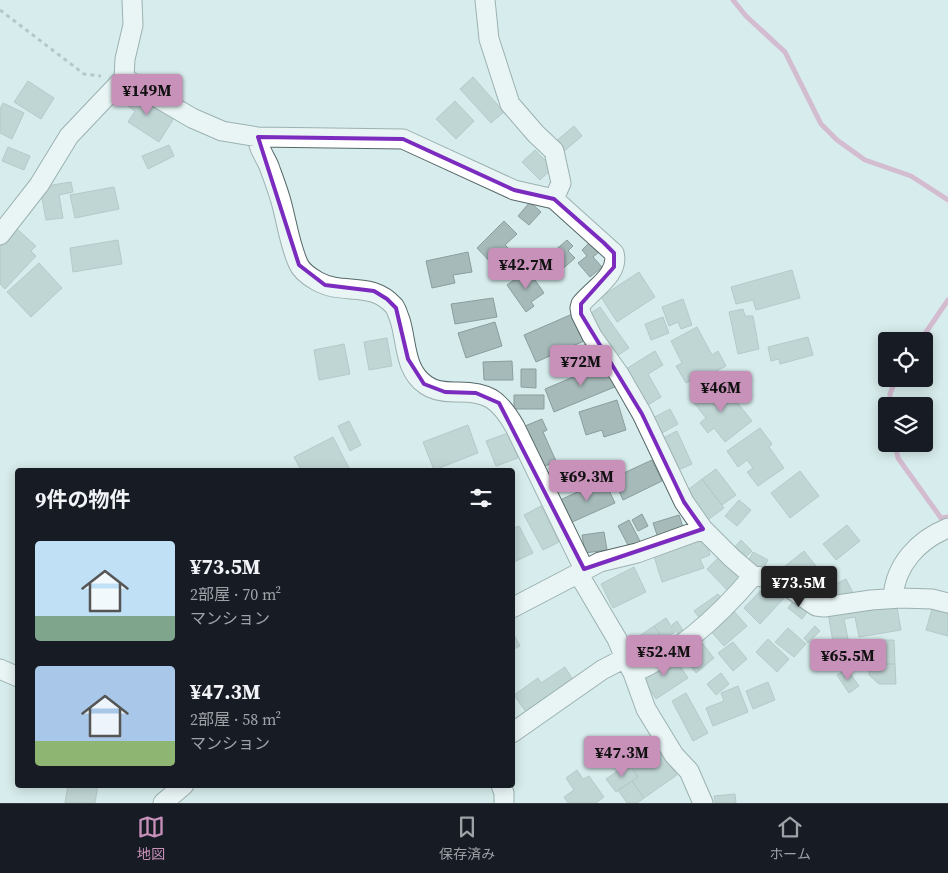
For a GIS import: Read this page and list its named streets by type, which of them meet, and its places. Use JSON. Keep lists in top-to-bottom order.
{
  "page": {
    "price": [
      "¥149M",
      "¥42.7M",
      "¥72M",
      "¥46M",
      "¥69.3M",
      "¥73.5M",
      "¥52.4M",
      "¥65.5M",
      "¥47.3M"
    ],
    "heading": "9件の物件",
    "list": [
      {
        "name": "¥73.5M",
        "note": "2部屋 · 70 m² · マンション"
      },
      {
        "name": "¥47.3M",
        "note": "2部屋 · 58 m² · マンション"
      }
    ],
    "tabs": ["地図", "保存済み", "ホーム"]
  }
}
